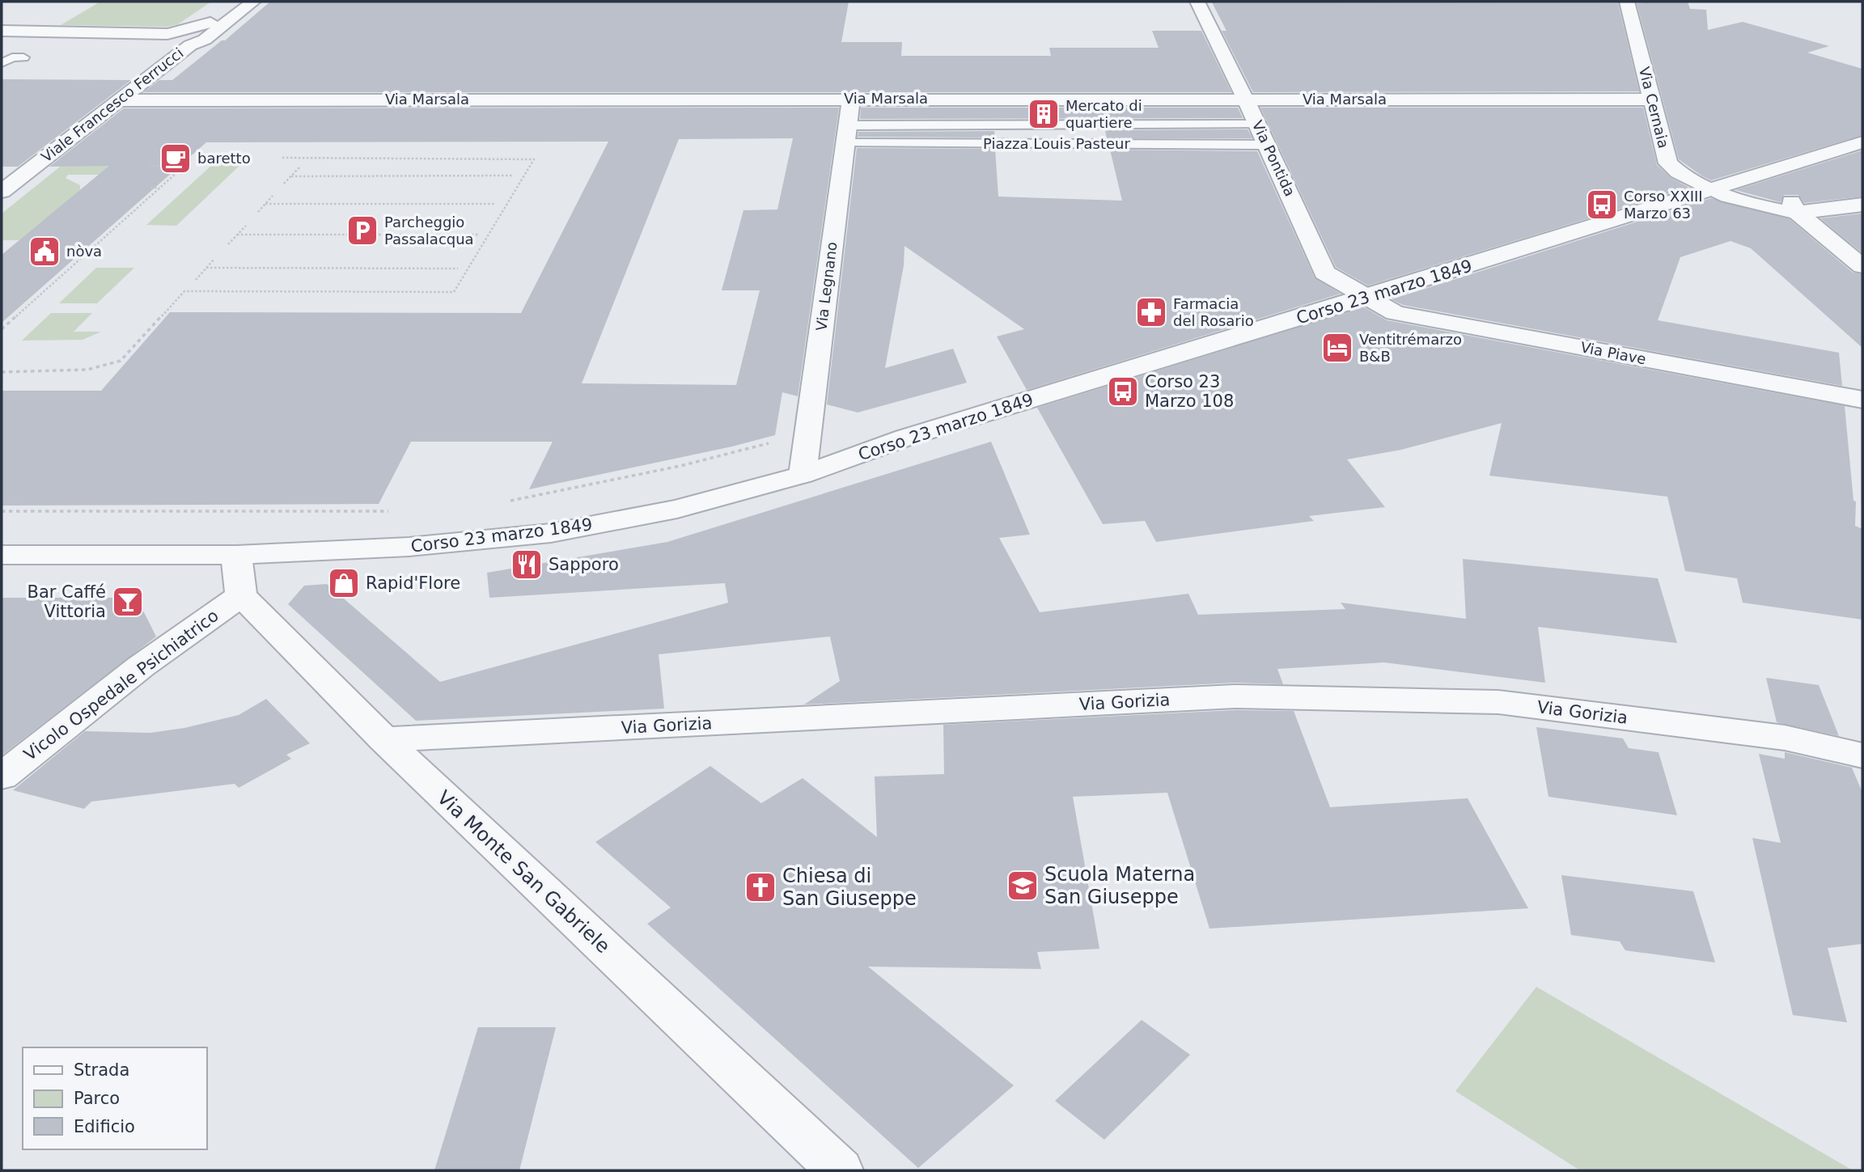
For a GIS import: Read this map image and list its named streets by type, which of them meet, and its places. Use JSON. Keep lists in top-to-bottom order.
{
  "streets": {
    "street": [
      "Via Marsala",
      "Viale Francesco Ferrucci",
      "Via Cernaia",
      "Via Pontida",
      "Via Legnano",
      "Corso 23 marzo 1849",
      "Via Piave",
      "Vicolo Ospedale Psichiatrico",
      "Via Gorizia",
      "Via Monte San Gabriele"
    ],
    "lane": ["Piazza Louis Pasteur"]
  },
  "crossings": [
    ["Via Marsala", "Viale Francesco Ferrucci"],
    ["Via Marsala", "Via Cernaia"],
    ["Via Marsala", "Via Pontida"],
    ["Via Marsala", "Via Legnano"],
    ["Via Cernaia", "Corso 23 marzo 1849"],
    ["Piazza Louis Pasteur", "Via Pontida"],
    ["Piazza Louis Pasteur", "Via Legnano"],
    ["Via Pontida", "Corso 23 marzo 1849"],
    ["Via Pontida", "Via Piave"],
    ["Via Legnano", "Corso 23 marzo 1849"],
    ["Corso 23 marzo 1849", "Via Piave"],
    ["Vicolo Ospedale Psichiatrico", "Via Monte San Gabriele"],
    ["Via Gorizia", "Via Monte San Gabriele"]
  ],
  "places": {
    "building": ["Mercato di quartiere"],
    "cafe": ["baretto"],
    "bus stop": ["Corso XXIII Marzo 63", "Corso 23 Marzo 108"],
    "parking": ["Parcheggio Passalacqua"],
    "public building": ["nòva"],
    "pharmacy": ["Farmacia del Rosario"],
    "hotel": ["Ventitrémarzo B&B"],
    "restaurant": ["Sapporo"],
    "shop": ["Rapid'Flore"],
    "bar": ["Bar Caffé Vittoria"],
    "school or university": ["Scuola Materna San Giuseppe"],
    "church": ["Chiesa di San Giuseppe"]
  },
  "legend": ["Strada", "Parco", "Edificio"]
}
